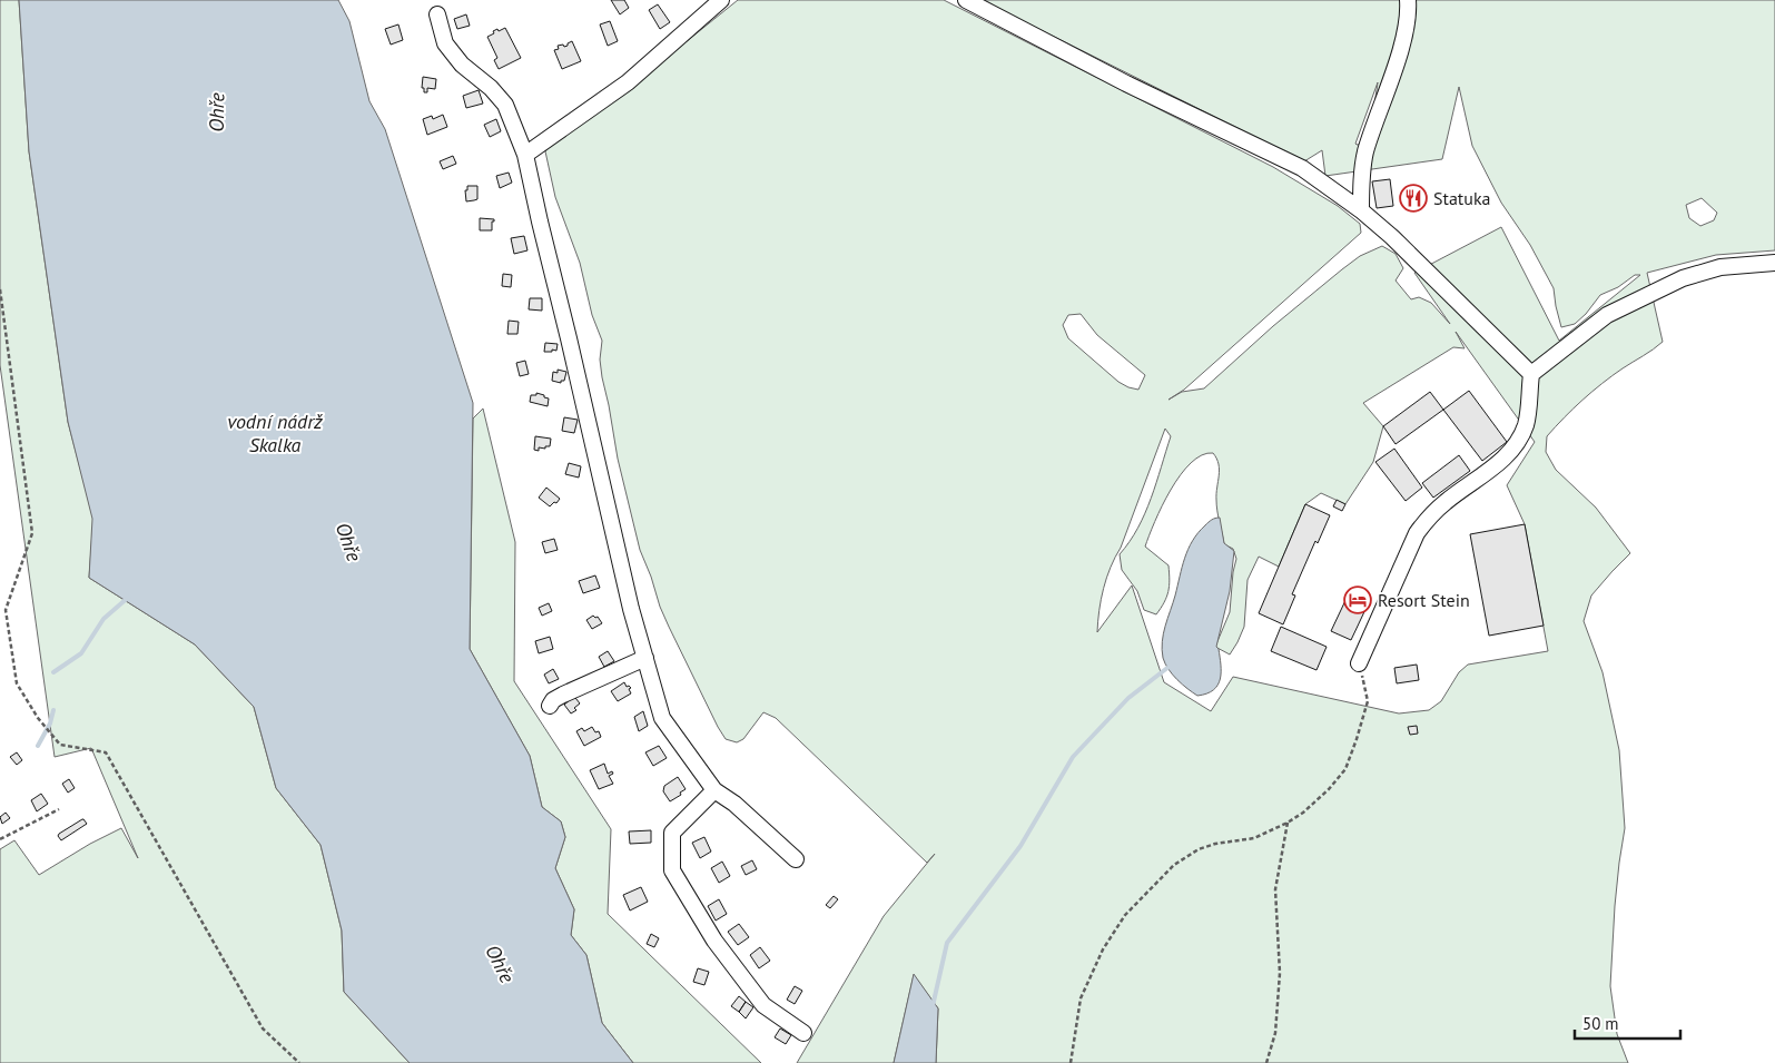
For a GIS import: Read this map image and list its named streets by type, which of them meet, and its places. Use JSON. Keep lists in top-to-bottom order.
{
  "water": ["Ohře", "vodní nádrž Skalka"],
  "places": {
    "restaurant": ["Statuka"],
    "hotel": ["Resort Stein"]
  },
  "scale_bar": "50 m"
}
